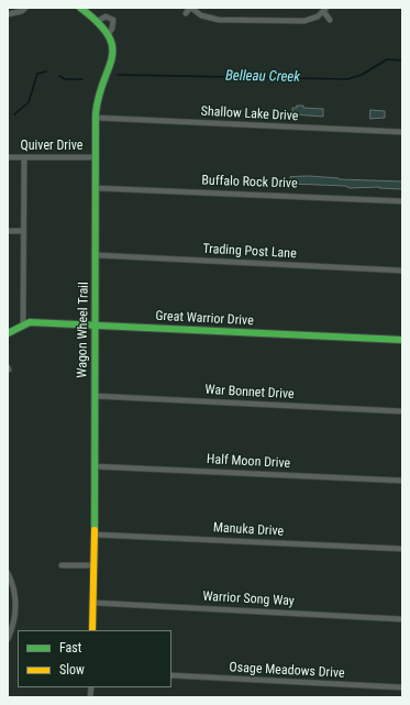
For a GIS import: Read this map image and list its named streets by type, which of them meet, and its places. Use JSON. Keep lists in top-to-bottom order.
{
  "streets": {
    "street": [
      "Shallow Lake Drive",
      "Quiver Drive",
      "Buffalo Rock Drive",
      "Trading Post Lane",
      "Great Warrior Drive",
      "Wagon Wheel Trail",
      "War Bonnet Drive",
      "Half Moon Drive",
      "Manuka Drive",
      "Warrior Song Way",
      "Osage Meadows Drive"
    ]
  },
  "crossings": [
    ["Shallow Lake Drive", "Wagon Wheel Trail"],
    ["Quiver Drive", "Wagon Wheel Trail"],
    ["Buffalo Rock Drive", "Wagon Wheel Trail"],
    ["Trading Post Lane", "Wagon Wheel Trail"],
    ["Great Warrior Drive", "Wagon Wheel Trail"],
    ["Wagon Wheel Trail", "War Bonnet Drive"],
    ["Wagon Wheel Trail", "Half Moon Drive"],
    ["Wagon Wheel Trail", "Manuka Drive"],
    ["Wagon Wheel Trail", "Warrior Song Way"]
  ],
  "water": ["Belleau Creek"],
  "legend": ["Fast", "Slow"]
}
